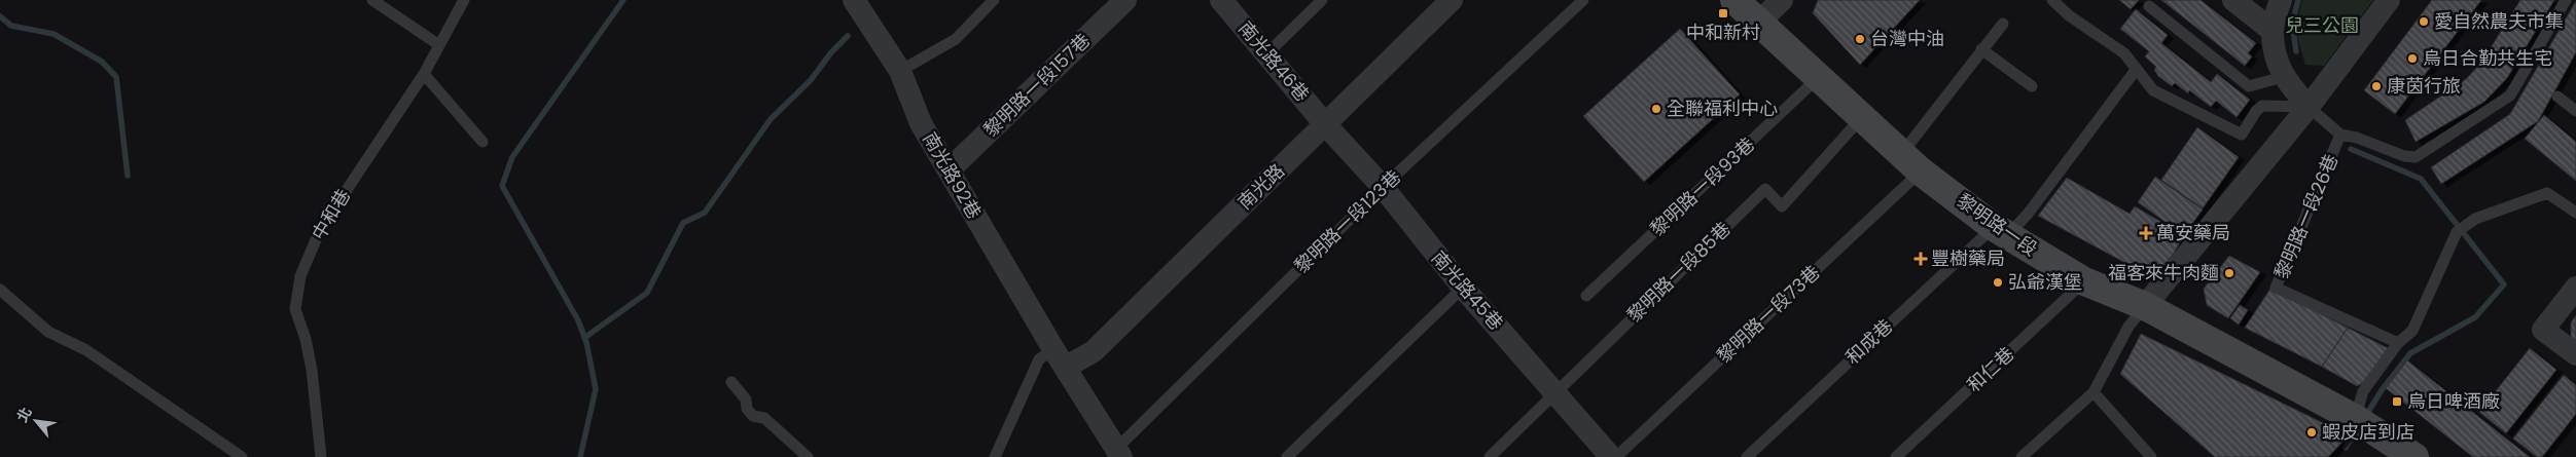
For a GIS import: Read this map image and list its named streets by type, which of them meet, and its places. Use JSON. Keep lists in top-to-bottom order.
{
  "streets": {
    "main road": ["黎明路一段"],
    "street": [
      "南光路46巷",
      "黎明路一段157巷",
      "南光路92巷",
      "南光路",
      "南光路45巷"
    ],
    "lane": [
      "黎明路一段93巷",
      "中和巷",
      "黎明路一段26巷",
      "黎明路一段123巷",
      "黎明路一段85巷",
      "黎明路一段73巷",
      "和成巷",
      "和仁巷"
    ]
  },
  "crossings": [
    ["南光路46巷", "南光路"],
    ["南光路46巷", "南光路45巷"],
    ["黎明路一段157巷", "南光路92巷"],
    ["南光路92巷", "南光路"],
    ["南光路92巷", "黎明路一段123巷"],
    ["南光路", "南光路45巷"],
    ["黎明路一段93巷", "黎明路一段"],
    ["黎明路一段123巷", "南光路45巷"],
    ["黎明路一段", "黎明路一段85巷"],
    ["黎明路一段", "黎明路一段73巷"],
    ["黎明路一段", "和成巷"],
    ["黎明路一段", "和仁巷"],
    ["黎明路一段85巷", "南光路45巷"]
  ],
  "parks": ["兒三公園"],
  "places": {
    "transit": ["中和新村", "烏日啤酒廠"],
    "other": [
      "愛自然農夫市集",
      "台灣中油",
      "烏日合勤共生宅",
      "康茵行旅",
      "全聯福利中心",
      "福客來牛肉麵",
      "弘爺漢堡",
      "蝦皮店到店"
    ],
    "health": ["萬安藥局", "豐樹藥局"]
  },
  "north": "top left"
}
